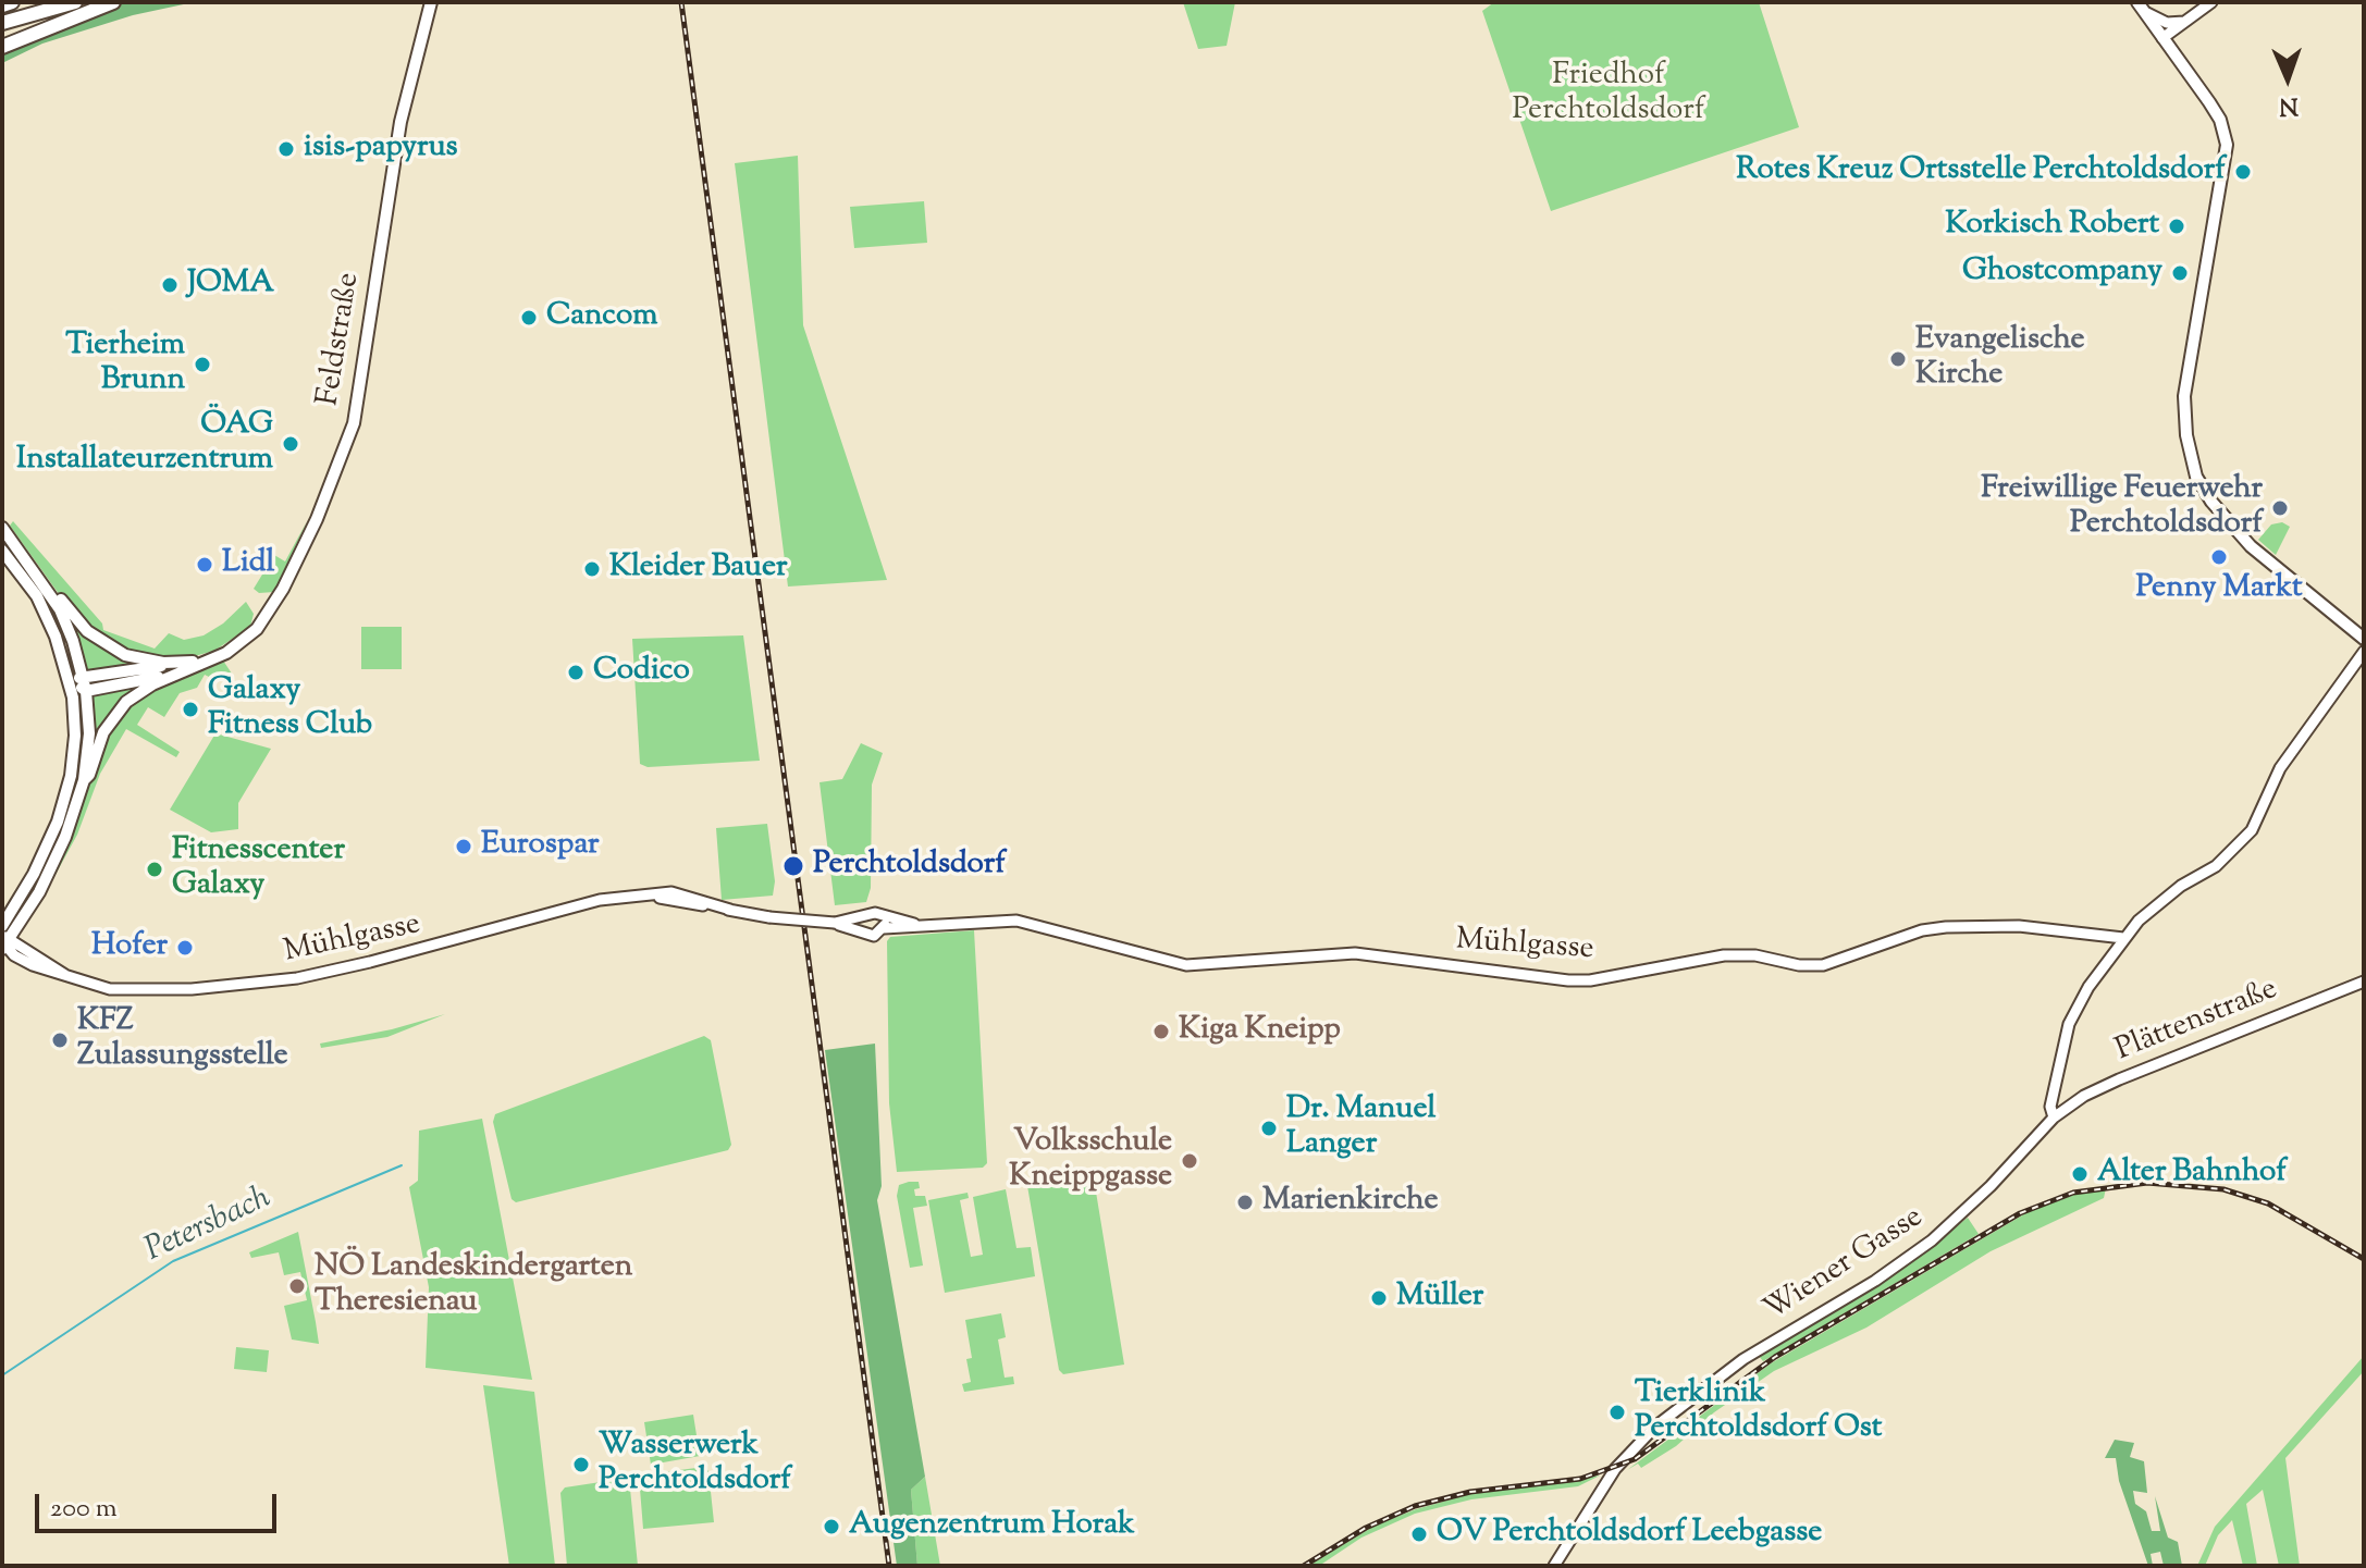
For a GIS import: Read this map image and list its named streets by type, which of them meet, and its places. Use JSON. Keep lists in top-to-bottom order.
{
  "streets": {
    "main road": ["Feldstraße"],
    "street": ["Mühlgasse", "Plättenstraße", "Wiener Gasse"]
  },
  "crossings": [
    ["Plättenstraße", "Wiener Gasse"]
  ],
  "water": ["Petersbach"],
  "parks": ["Friedhof Perchtoldsdorf"],
  "places": [
    "isis-papyrus",
    "Rotes Kreuz Ortsstelle Perchtoldsdorf",
    "Korkisch Robert",
    "Ghostcompany",
    "JOMA",
    "Cancom",
    "Evangelische Kirche",
    "Tierheim Brunn",
    "ÖAG Installateurzentrum",
    "Freiwillige Feuerwehr Perchtoldsdorf",
    "Penny Markt",
    "Lidl",
    "Kleider Bauer",
    "Codico",
    "Galaxy Fitness Club",
    "Eurospar",
    "Perchtoldsdorf",
    "Fitnesscenter Galaxy",
    "Hofer",
    "Kiga Kneipp",
    "KFZ Zulassungsstelle",
    "Dr. Manuel Langer",
    "Volksschule Kneippgasse",
    "Alter Bahnhof",
    "Marienkirche",
    "NÖ Landeskindergarten Theresienau",
    "Müller",
    "Tierklinik Perchtoldsdorf Ost",
    "Wasserwerk Perchtoldsdorf",
    "Augenzentrum Horak",
    "OV Perchtoldsdorf Leebgasse"
  ],
  "scale_bar": "200 m",
  "north": "bottom"
}
